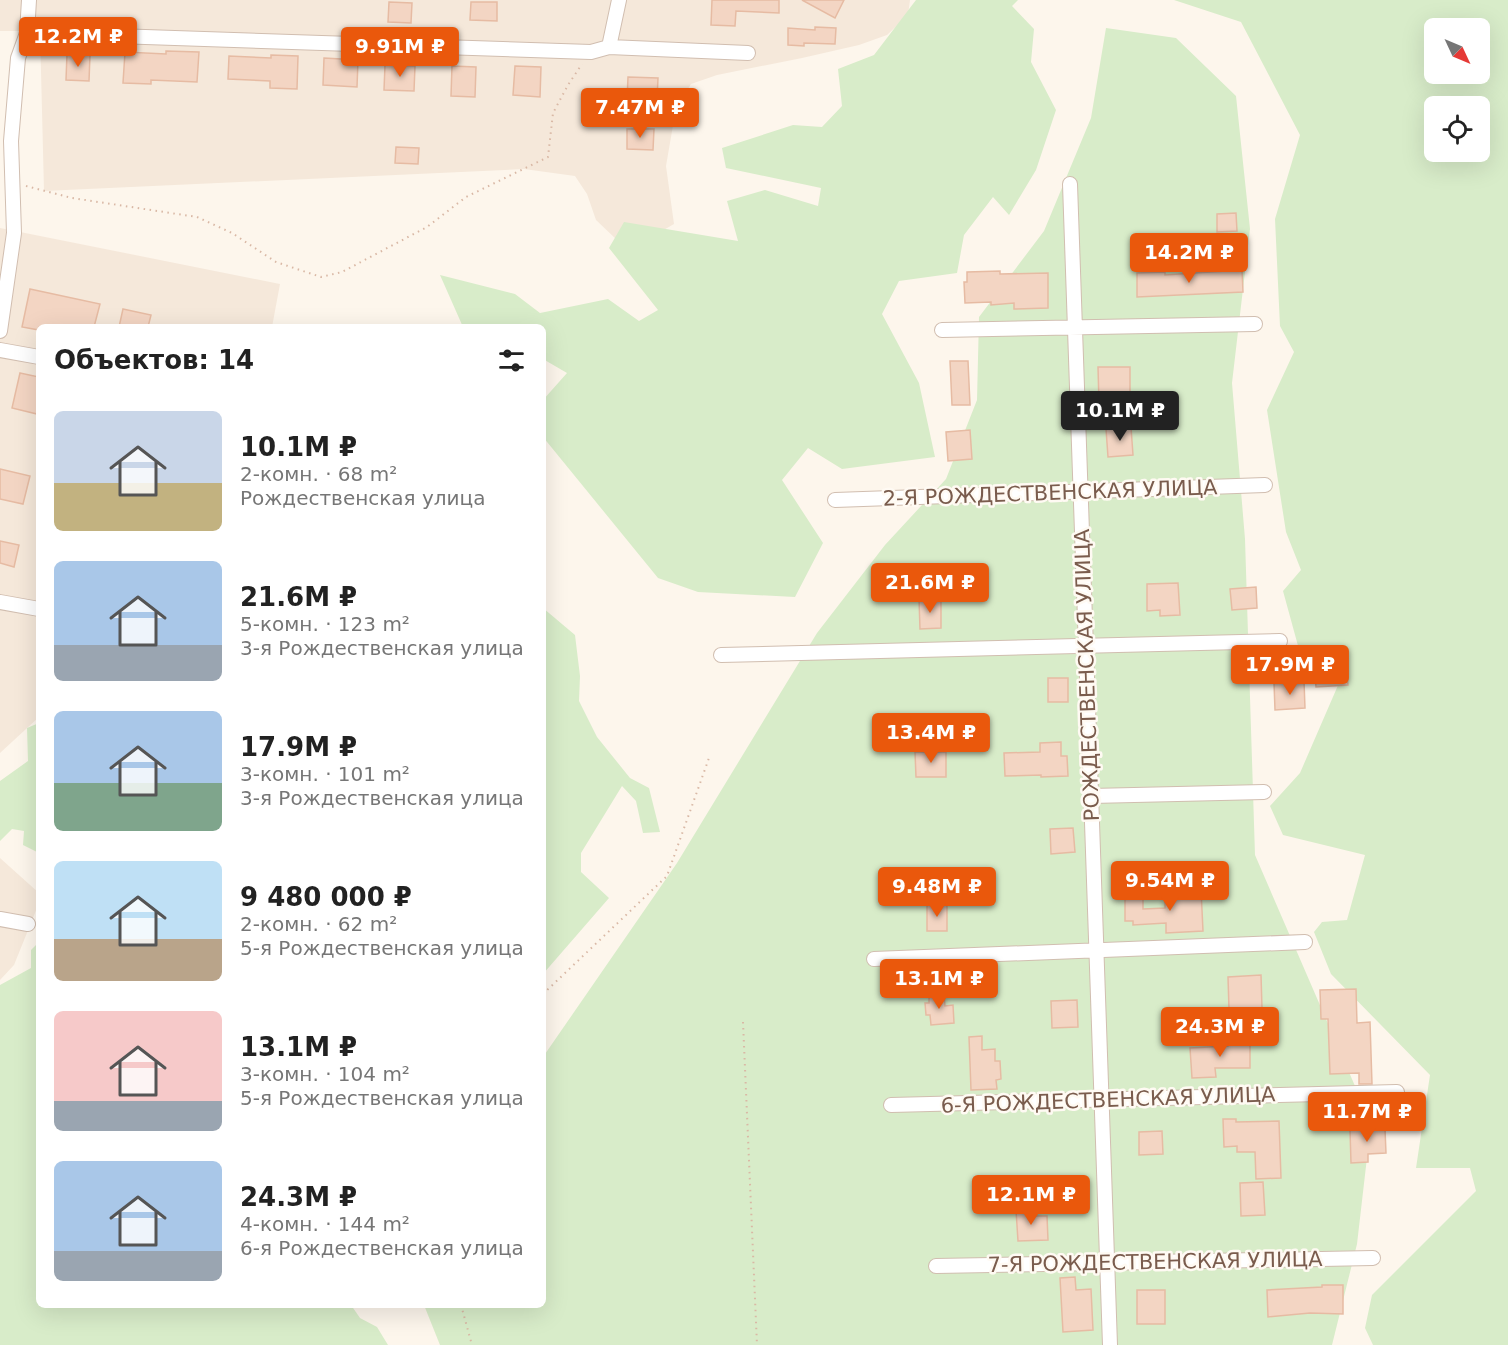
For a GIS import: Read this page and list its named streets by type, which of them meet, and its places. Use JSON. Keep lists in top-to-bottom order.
{
  "streets": {
    "street": [
      "2-Я РОЖДЕСТВЕНСКАЯ УЛИЦА",
      "РОЖДЕСТВЕНСКАЯ УЛИЦА",
      "6-Я РОЖДЕСТВЕНСКАЯ УЛИЦА",
      "7-Я РОЖДЕСТВЕНСКАЯ УЛИЦА"
    ]
  },
  "crossings": [
    ["2-Я РОЖДЕСТВЕНСКАЯ УЛИЦА", "РОЖДЕСТВЕНСКАЯ УЛИЦА"],
    ["РОЖДЕСТВЕНСКАЯ УЛИЦА", "6-Я РОЖДЕСТВЕНСКАЯ УЛИЦА"],
    ["РОЖДЕСТВЕНСКАЯ УЛИЦА", "7-Я РОЖДЕСТВЕНСКАЯ УЛИЦА"]
  ],
  "north": "bottom right",
  "page": {
    "price": [
      "12.2M ₽",
      "9.91M ₽",
      "7.47M ₽",
      "14.2M ₽",
      "10.1M ₽",
      "21.6M ₽",
      "17.9M ₽",
      "13.4M ₽",
      "9.54M ₽",
      "9.48M ₽",
      "13.1M ₽",
      "24.3M ₽",
      "11.7M ₽",
      "12.1M ₽"
    ],
    "heading": "Объектов: 14",
    "list": [
      {
        "name": "10.1M ₽",
        "note": "2-комн. · 68 m² · Рождественская улица"
      },
      {
        "name": "21.6M ₽",
        "note": "5-комн. · 123 m² · 3-я Рождественская улица"
      },
      {
        "name": "17.9M ₽",
        "note": "3-комн. · 101 m² · 3-я Рождественская улица"
      },
      {
        "name": "9 480 000 ₽",
        "note": "2-комн. · 62 m² · 5-я Рождественская улица"
      },
      {
        "name": "13.1M ₽",
        "note": "3-комн. · 104 m² · 5-я Рождественская улица"
      },
      {
        "name": "24.3M ₽",
        "note": "4-комн. · 144 m² · 6-я Рождественская улица"
      }
    ]
  }
}
